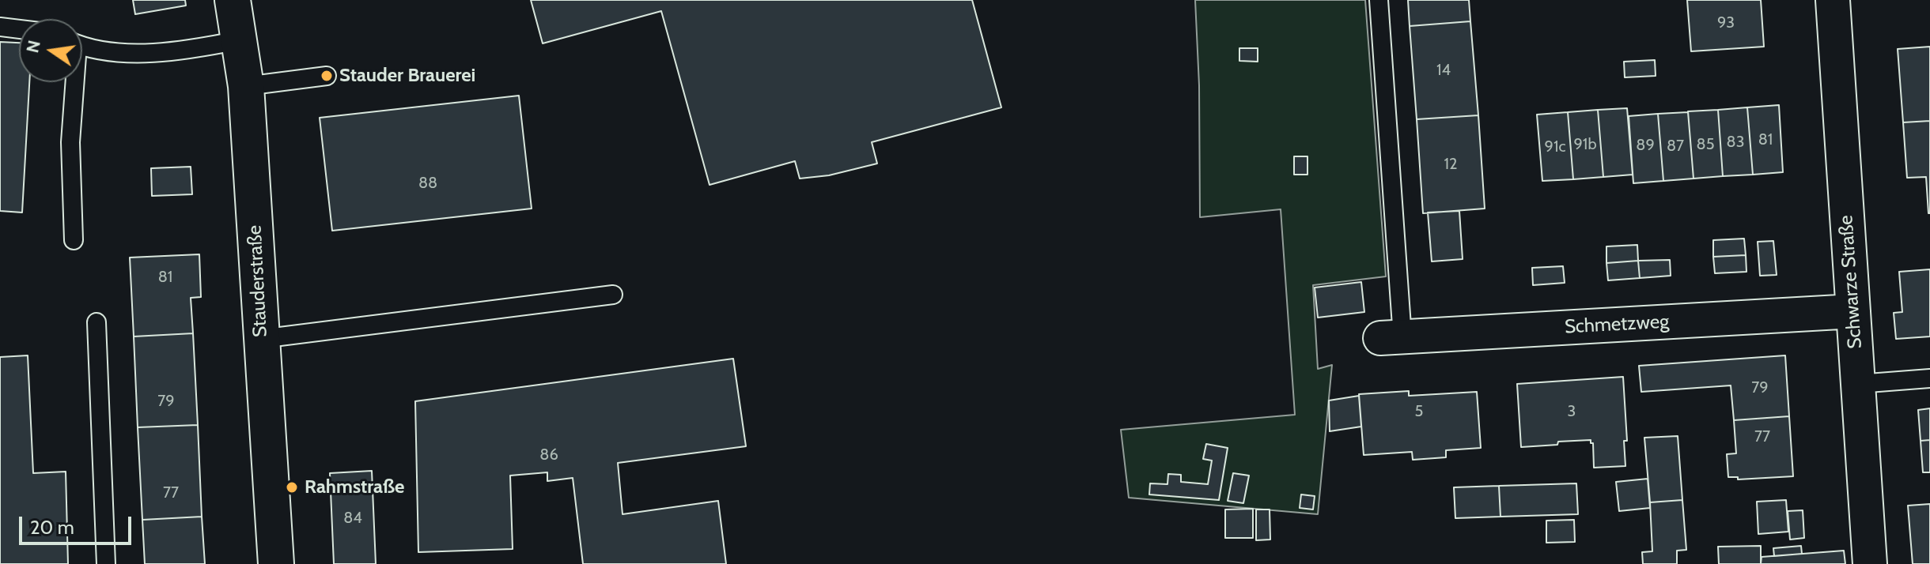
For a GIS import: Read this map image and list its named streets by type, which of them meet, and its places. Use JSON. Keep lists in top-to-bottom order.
{
  "streets": {
    "main road": ["Stauderstraße"],
    "street": ["Schwarze Straße", "Schmetzweg"]
  },
  "crossings": [
    ["Schwarze Straße", "Schmetzweg"]
  ],
  "places": ["Stauder Brauerei", "Rahmstraße"],
  "house_numbers": [
    "93",
    "14",
    "81",
    "83",
    "91b",
    "85",
    "89",
    "87",
    "91c",
    "12",
    "88",
    "81",
    "79",
    "79",
    "5",
    "3",
    "77",
    "86",
    "77",
    "84"
  ],
  "scale_bar": "20 m",
  "north": "left"
}
